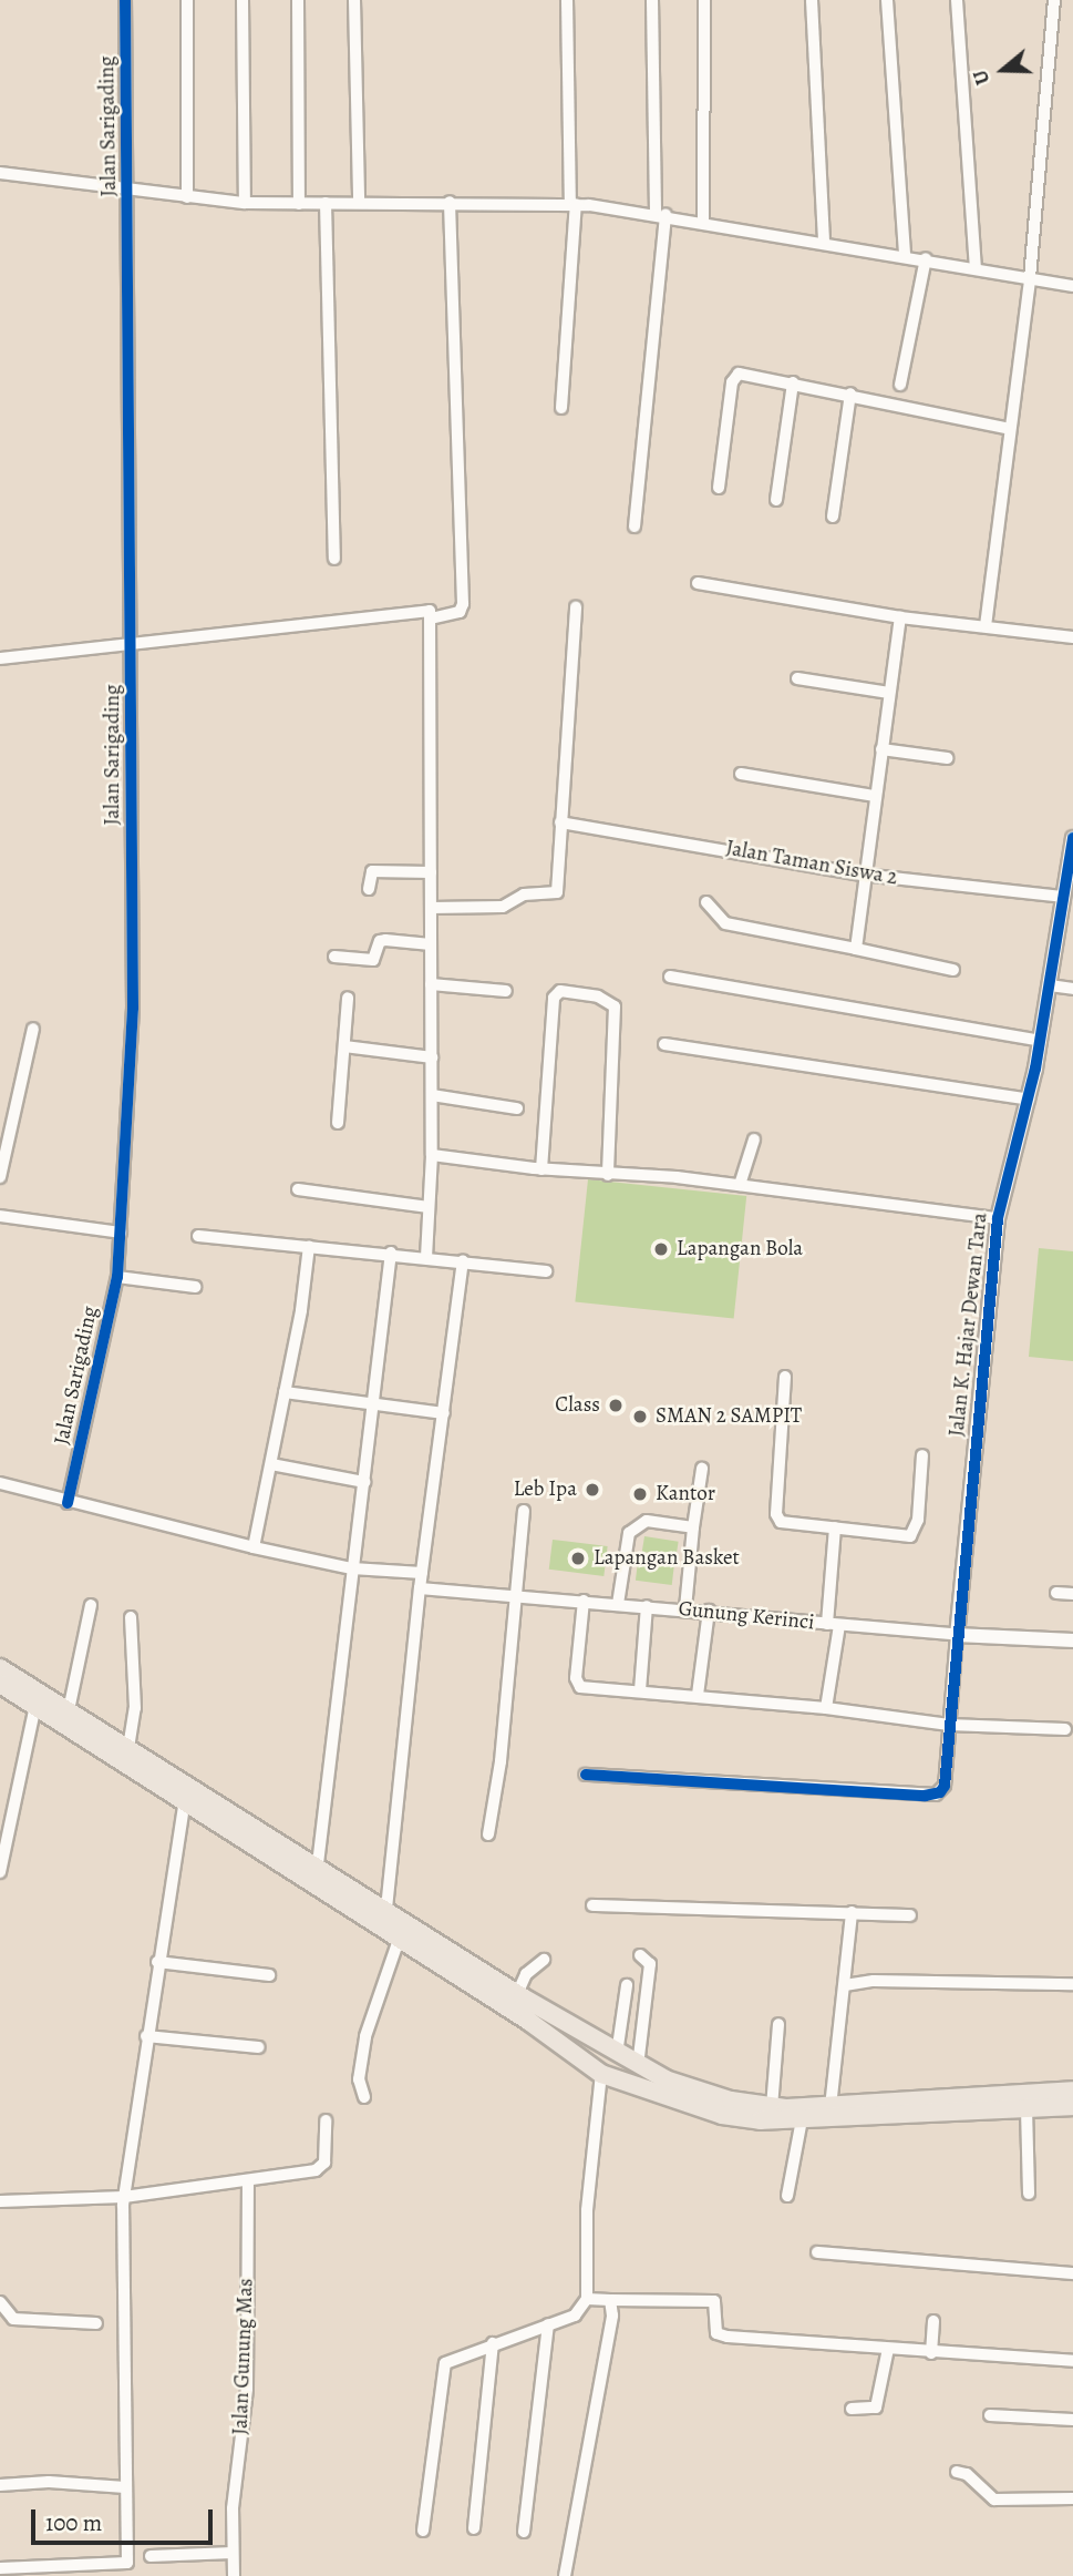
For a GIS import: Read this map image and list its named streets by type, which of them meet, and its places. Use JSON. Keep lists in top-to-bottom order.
{
  "streets": {
    "street": [
      "Jalan Sarigading",
      "Jalan Taman Siswa 2",
      "Jalan K. Hajar Dewan Tara",
      "Gunung Kerinci",
      "Jalan Gunung Mas"
    ]
  },
  "crossings": [
    ["Jalan Taman Siswa 2", "Jalan K. Hajar Dewan Tara"],
    ["Jalan K. Hajar Dewan Tara", "Gunung Kerinci"]
  ],
  "places": [
    "Lapangan Bola",
    "Class",
    "SMAN 2 SAMPIT",
    "Leb Ipa",
    "Kantor",
    "Lapangan Basket"
  ],
  "scale_bar": "100 m",
  "north": "left"
}
